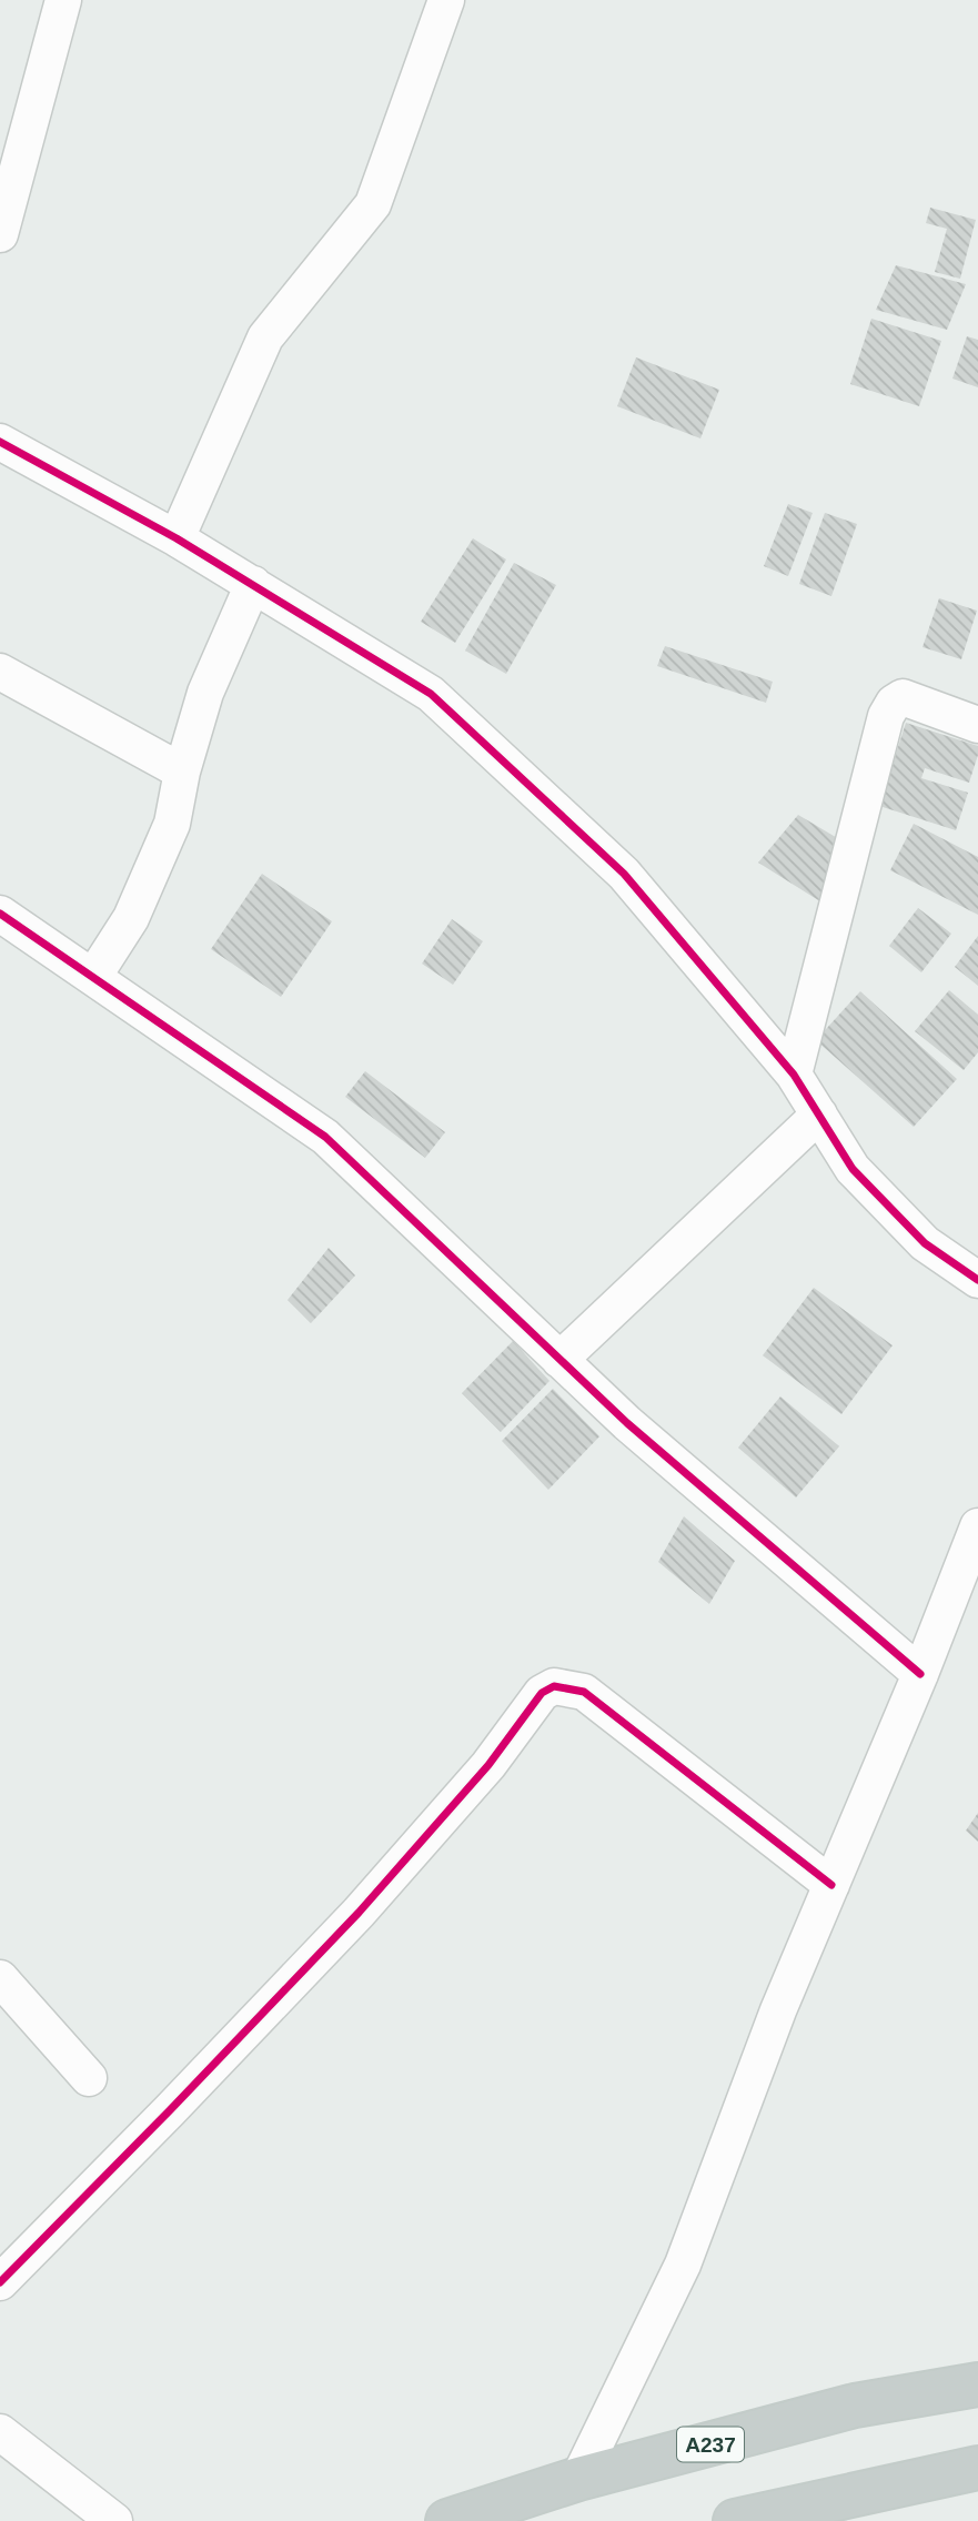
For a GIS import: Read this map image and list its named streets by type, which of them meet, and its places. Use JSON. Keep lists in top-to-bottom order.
{
  "streets": {
    "highway": ["A237"]
  }
}
